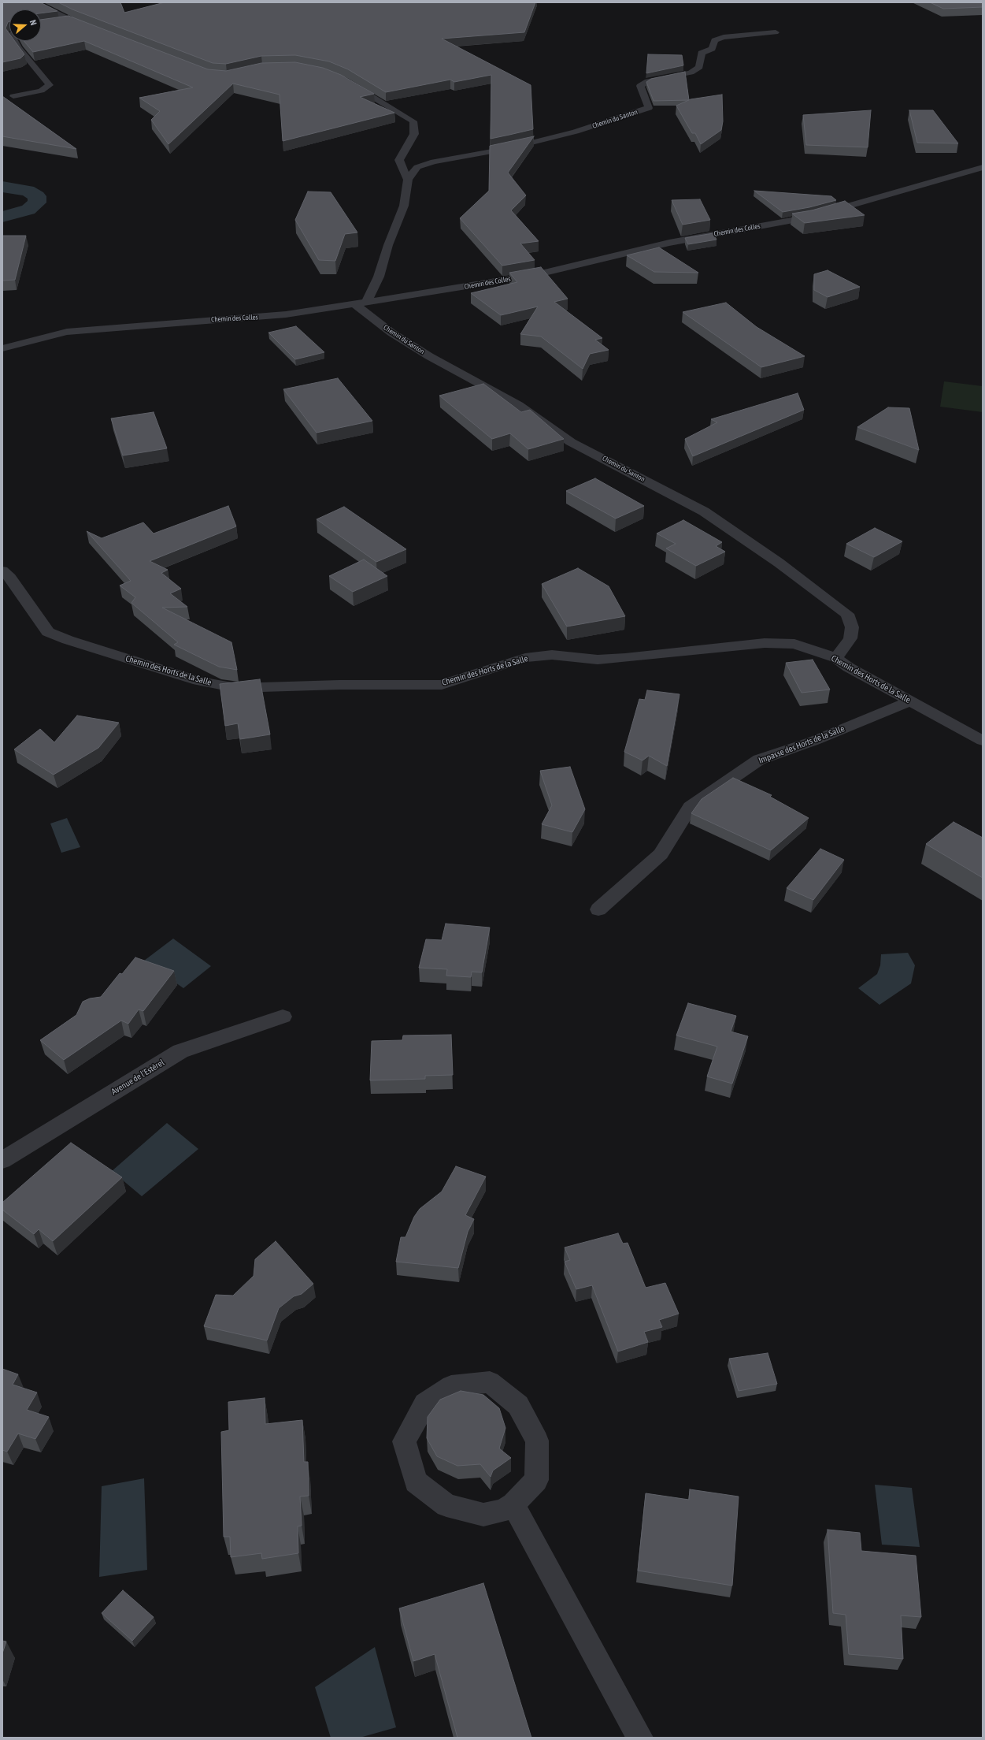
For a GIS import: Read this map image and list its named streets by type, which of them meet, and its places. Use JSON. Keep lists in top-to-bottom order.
{
  "streets": {
    "street": [
      "Chemin du Santon",
      "Chemin des Colles",
      "Chemin des Horts de la Salle",
      "Impasse des Horts de la Salle",
      "Avenue de l'Estérel"
    ]
  },
  "crossings": [
    ["Chemin du Santon", "Chemin des Colles"],
    ["Chemin du Santon", "Chemin des Horts de la Salle"],
    ["Chemin des Horts de la Salle", "Impasse des Horts de la Salle"]
  ],
  "north": "right"
}
